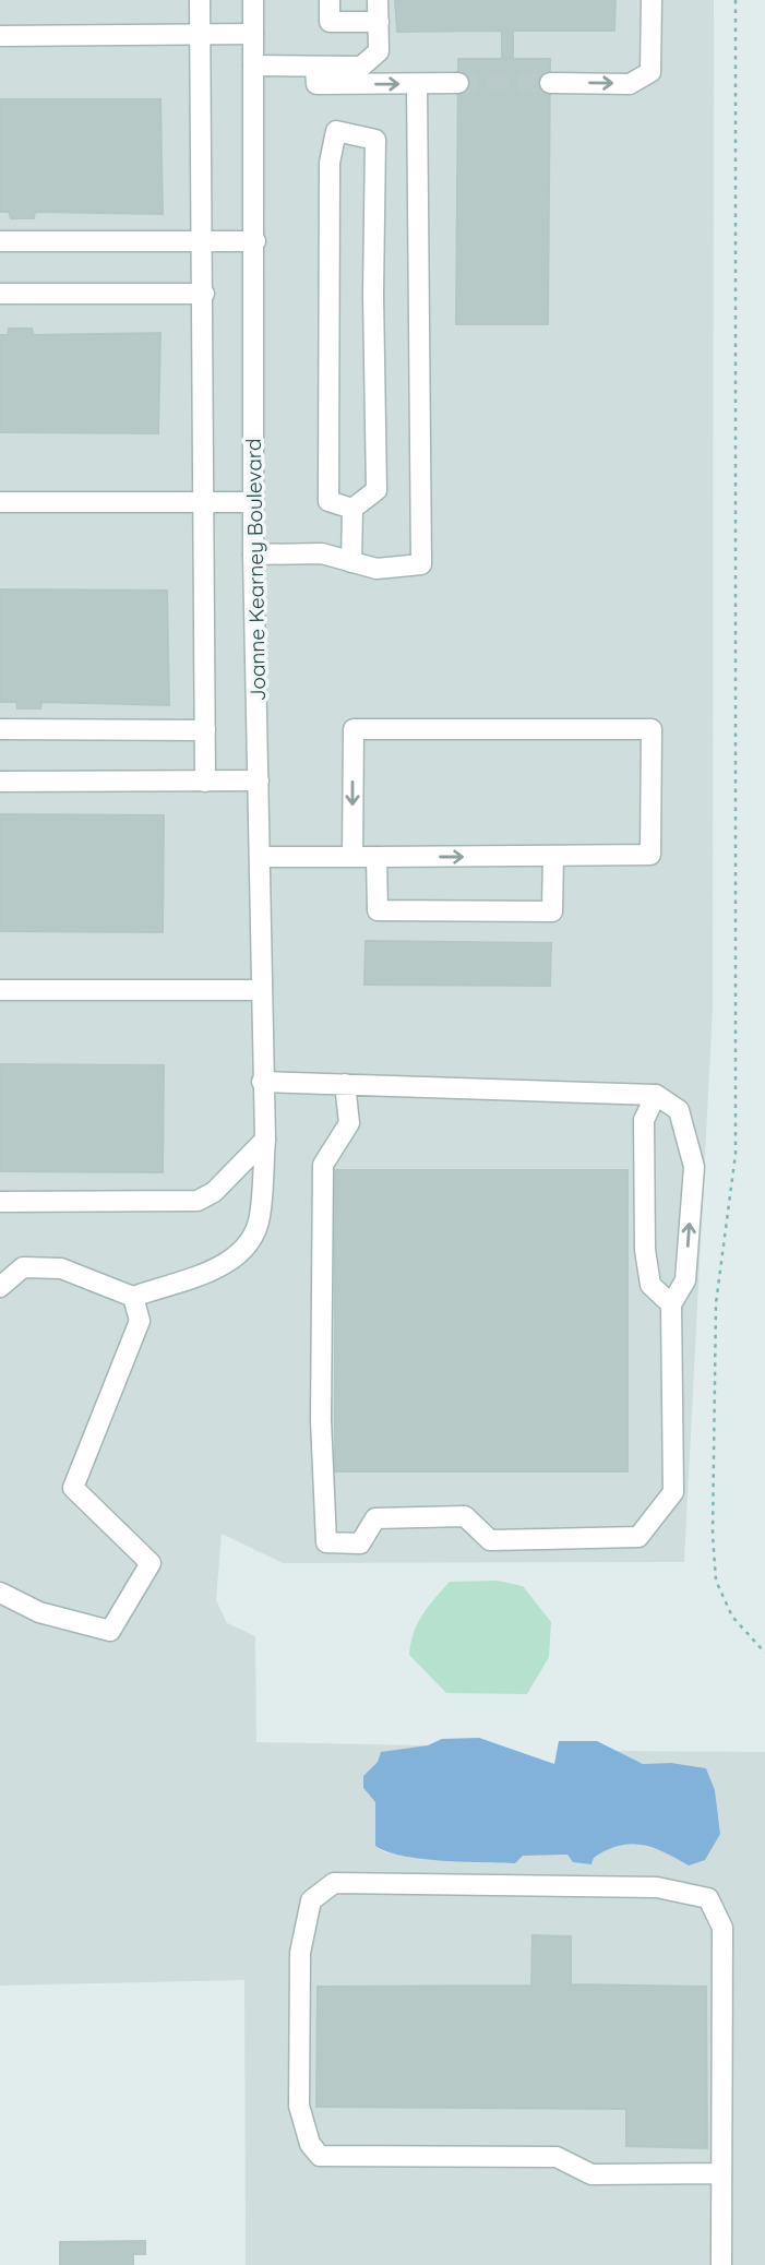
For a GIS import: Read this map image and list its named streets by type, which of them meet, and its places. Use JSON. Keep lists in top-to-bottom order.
{
  "streets": {
    "street": ["Joanne Kearney Boulevard"]
  }
}
